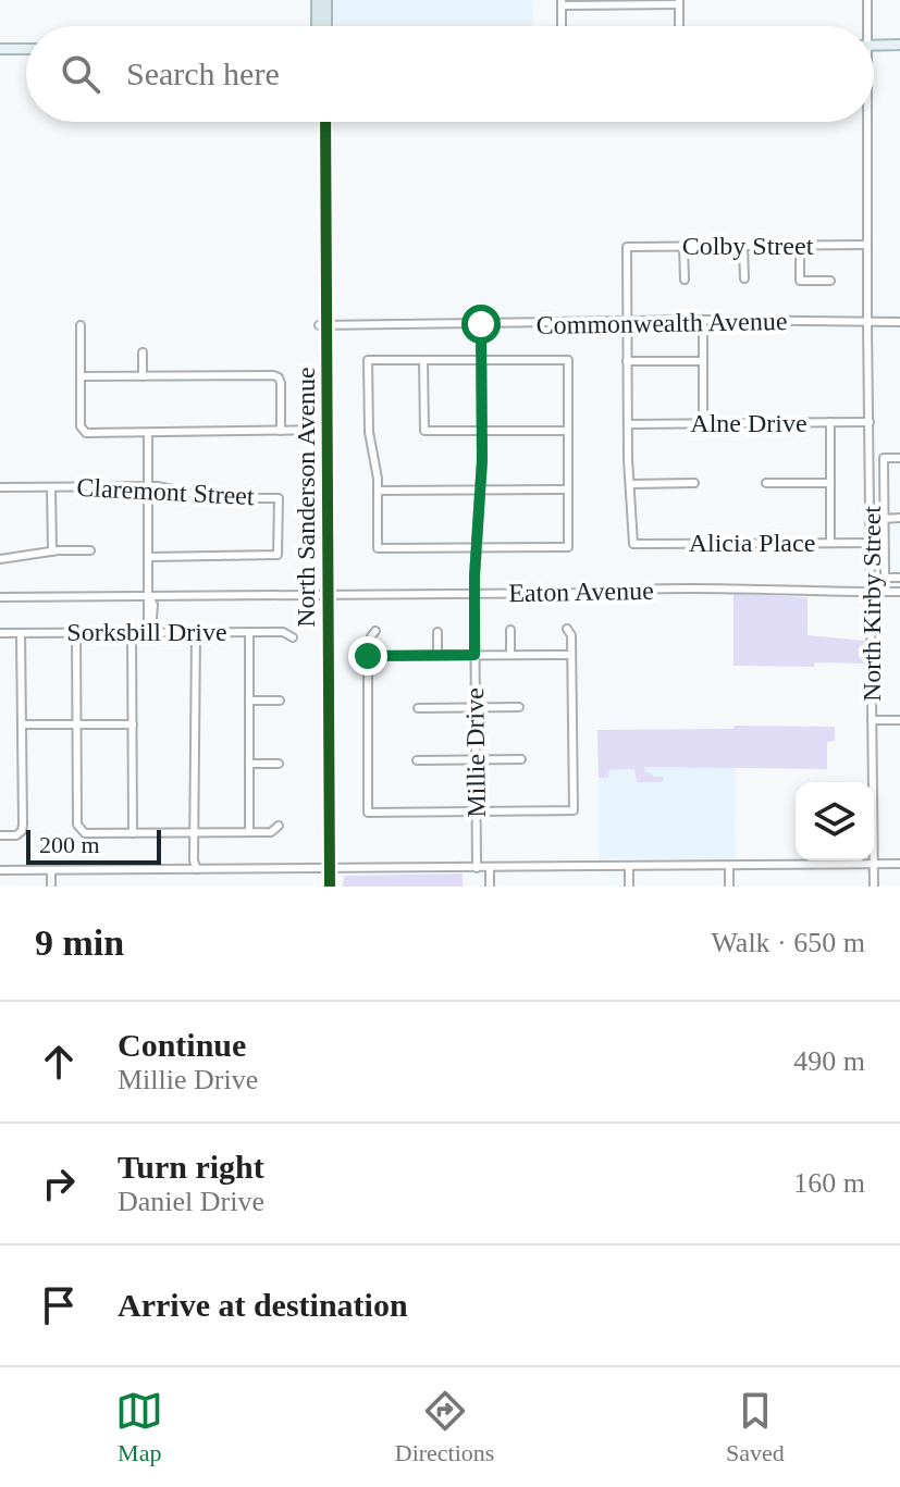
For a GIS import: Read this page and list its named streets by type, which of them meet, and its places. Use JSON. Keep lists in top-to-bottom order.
{
  "streets": {
    "highway": ["North Sanderson Avenue"],
    "street": [
      "Colby Street",
      "Commonwealth Avenue",
      "Alne Drive",
      "Claremont Street",
      "Alicia Place",
      "Eaton Avenue",
      "North Kirby Street",
      "Sorksbill Drive",
      "Millie Drive"
    ]
  },
  "crossings": [
    ["Colby Street", "Commonwealth Avenue"],
    ["Colby Street", "North Kirby Street"],
    ["Commonwealth Avenue", "North Sanderson Avenue"],
    ["Commonwealth Avenue", "North Kirby Street"],
    ["Commonwealth Avenue", "Millie Drive"],
    ["Alne Drive", "North Kirby Street"],
    ["North Sanderson Avenue", "Eaton Avenue"],
    ["Alicia Place", "North Kirby Street"],
    ["Eaton Avenue", "North Kirby Street"],
    ["Eaton Avenue", "Millie Drive"]
  ],
  "scale_bar": "200 m",
  "page": {
    "search": "Search here",
    "scale": "200 m",
    "heading": ["9 min", "Walk · 650 m"],
    "list": [
      ["Continue", "Millie Drive", "490 m"],
      ["Turn right", "Daniel Drive", "160 m"],
      "Arrive at destination"
    ],
    "nav": ["Map", "Directions", "Saved"]
  }
}
